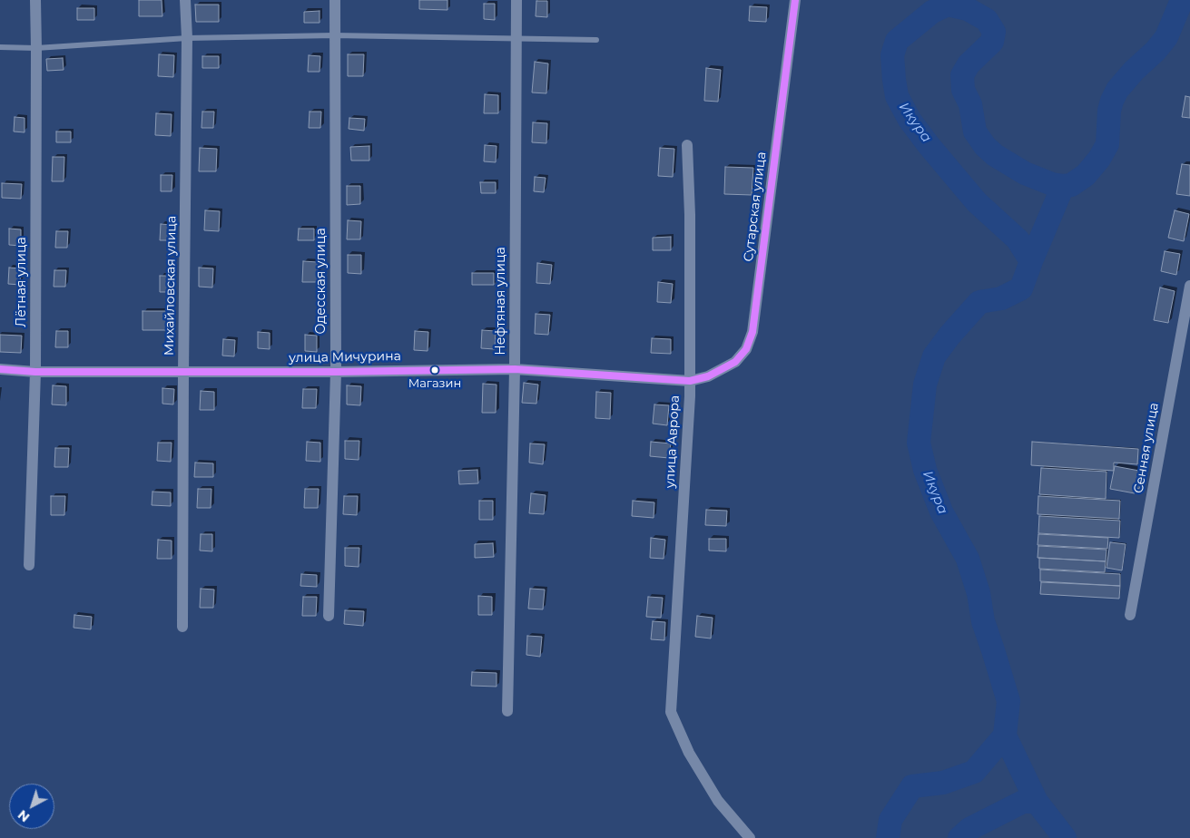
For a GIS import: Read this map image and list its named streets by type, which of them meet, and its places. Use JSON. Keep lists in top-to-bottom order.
{
  "streets": {
    "street": [
      "Сутарская улица",
      "Одесская улица",
      "Лётная улица",
      "Михайловская улица",
      "Нефтяная улица",
      "улица Мичурина",
      "улица Аврора",
      "Сенная улица"
    ]
  },
  "crossings": [
    ["Сутарская улица", "улица Мичурина"],
    ["Сутарская улица", "улица Аврора"],
    ["Одесская улица", "улица Мичурина"],
    ["Лётная улица", "улица Мичурина"],
    ["Михайловская улица", "улица Мичурина"],
    ["Нефтяная улица", "улица Мичурина"],
    ["улица Мичурина", "улица Аврора"]
  ],
  "water": ["Икура"],
  "places": ["Магазин"],
  "north": "bottom left"
}
